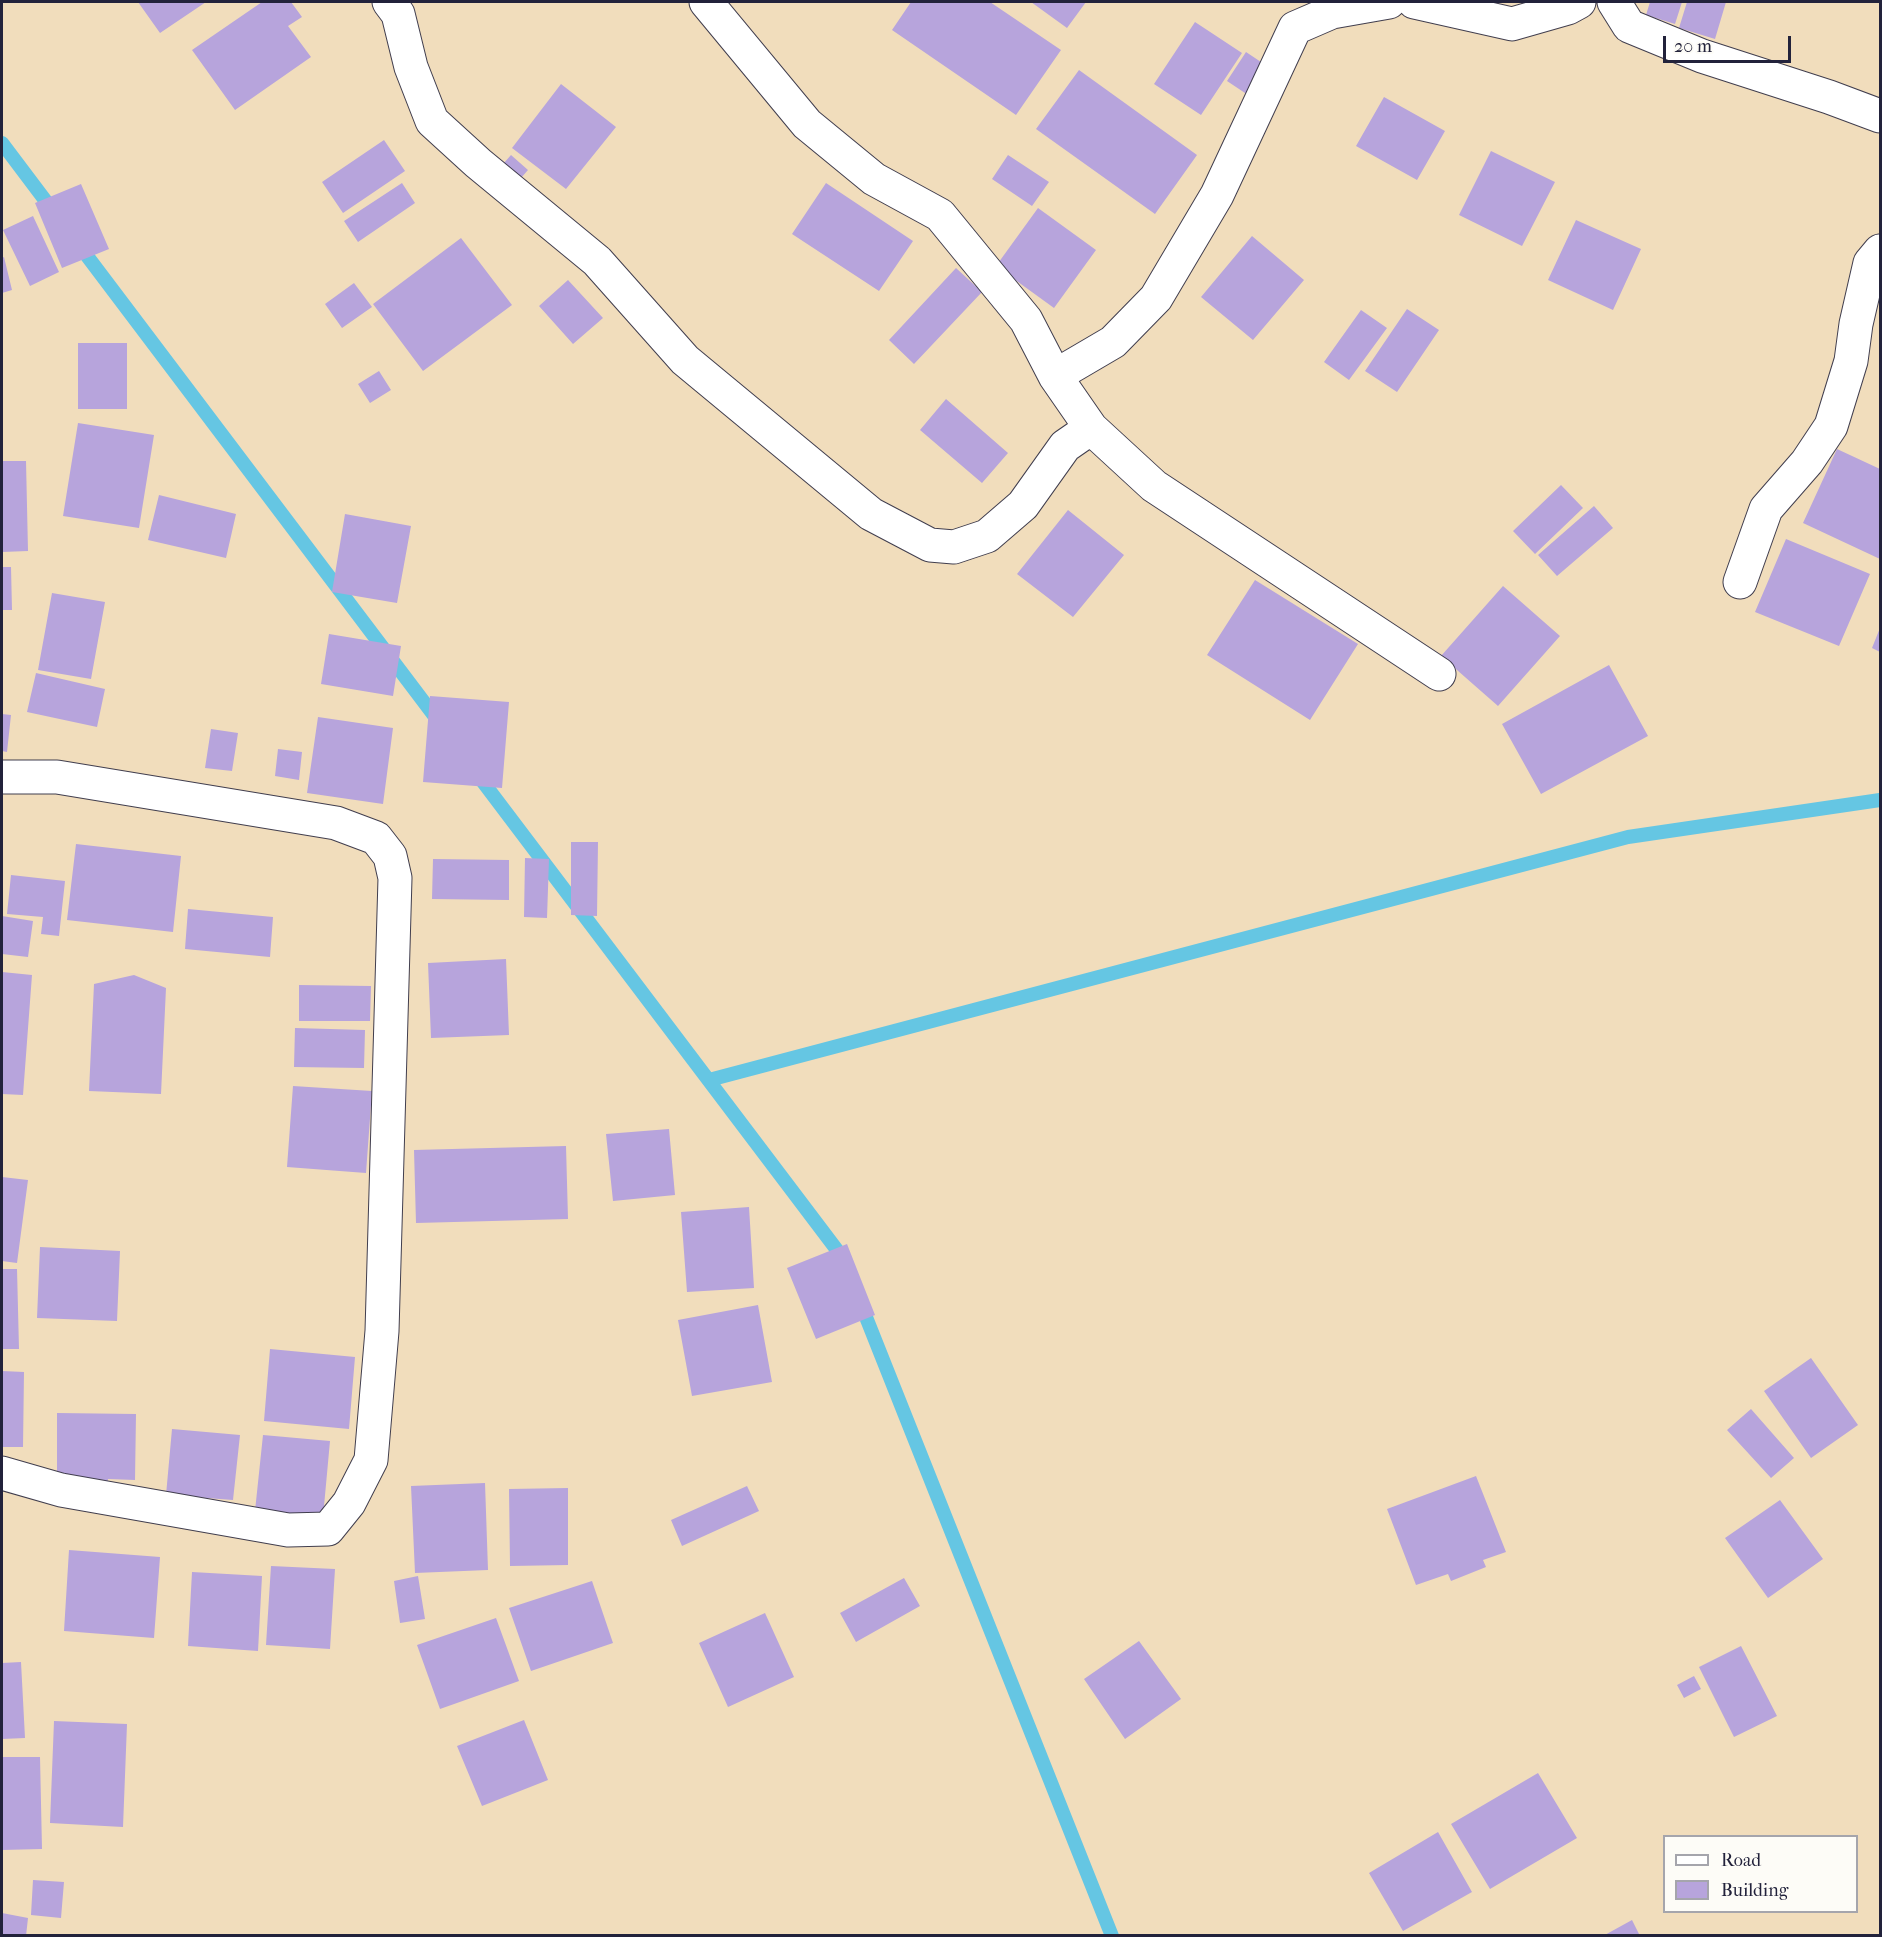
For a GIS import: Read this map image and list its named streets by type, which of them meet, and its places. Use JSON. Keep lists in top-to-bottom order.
{
  "legend": ["Road", "Building"],
  "scale_bar": "20 m"
}
